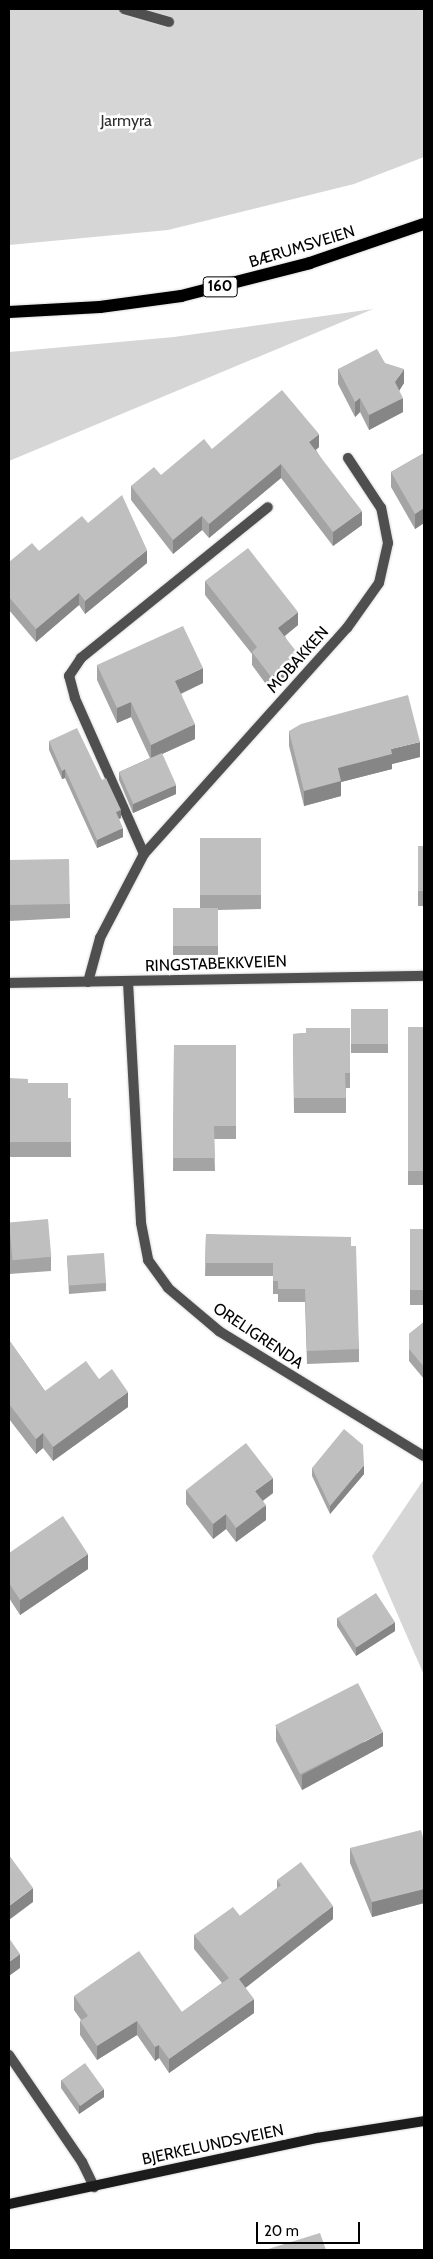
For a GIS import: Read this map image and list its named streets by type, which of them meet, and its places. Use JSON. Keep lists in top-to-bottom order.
{
  "streets": {
    "main road": ["BÆRUMSVEIEN", "160", "BJERKELUNDSVEIEN"],
    "street": ["MOBAKKEN", "RINGSTABEKKVEIEN", "ORELIGRENDA"]
  },
  "crossings": [
    ["MOBAKKEN", "RINGSTABEKKVEIEN"],
    ["RINGSTABEKKVEIEN", "ORELIGRENDA"]
  ],
  "parks": ["Jarmyra"],
  "scale_bar": "20 m"
}
